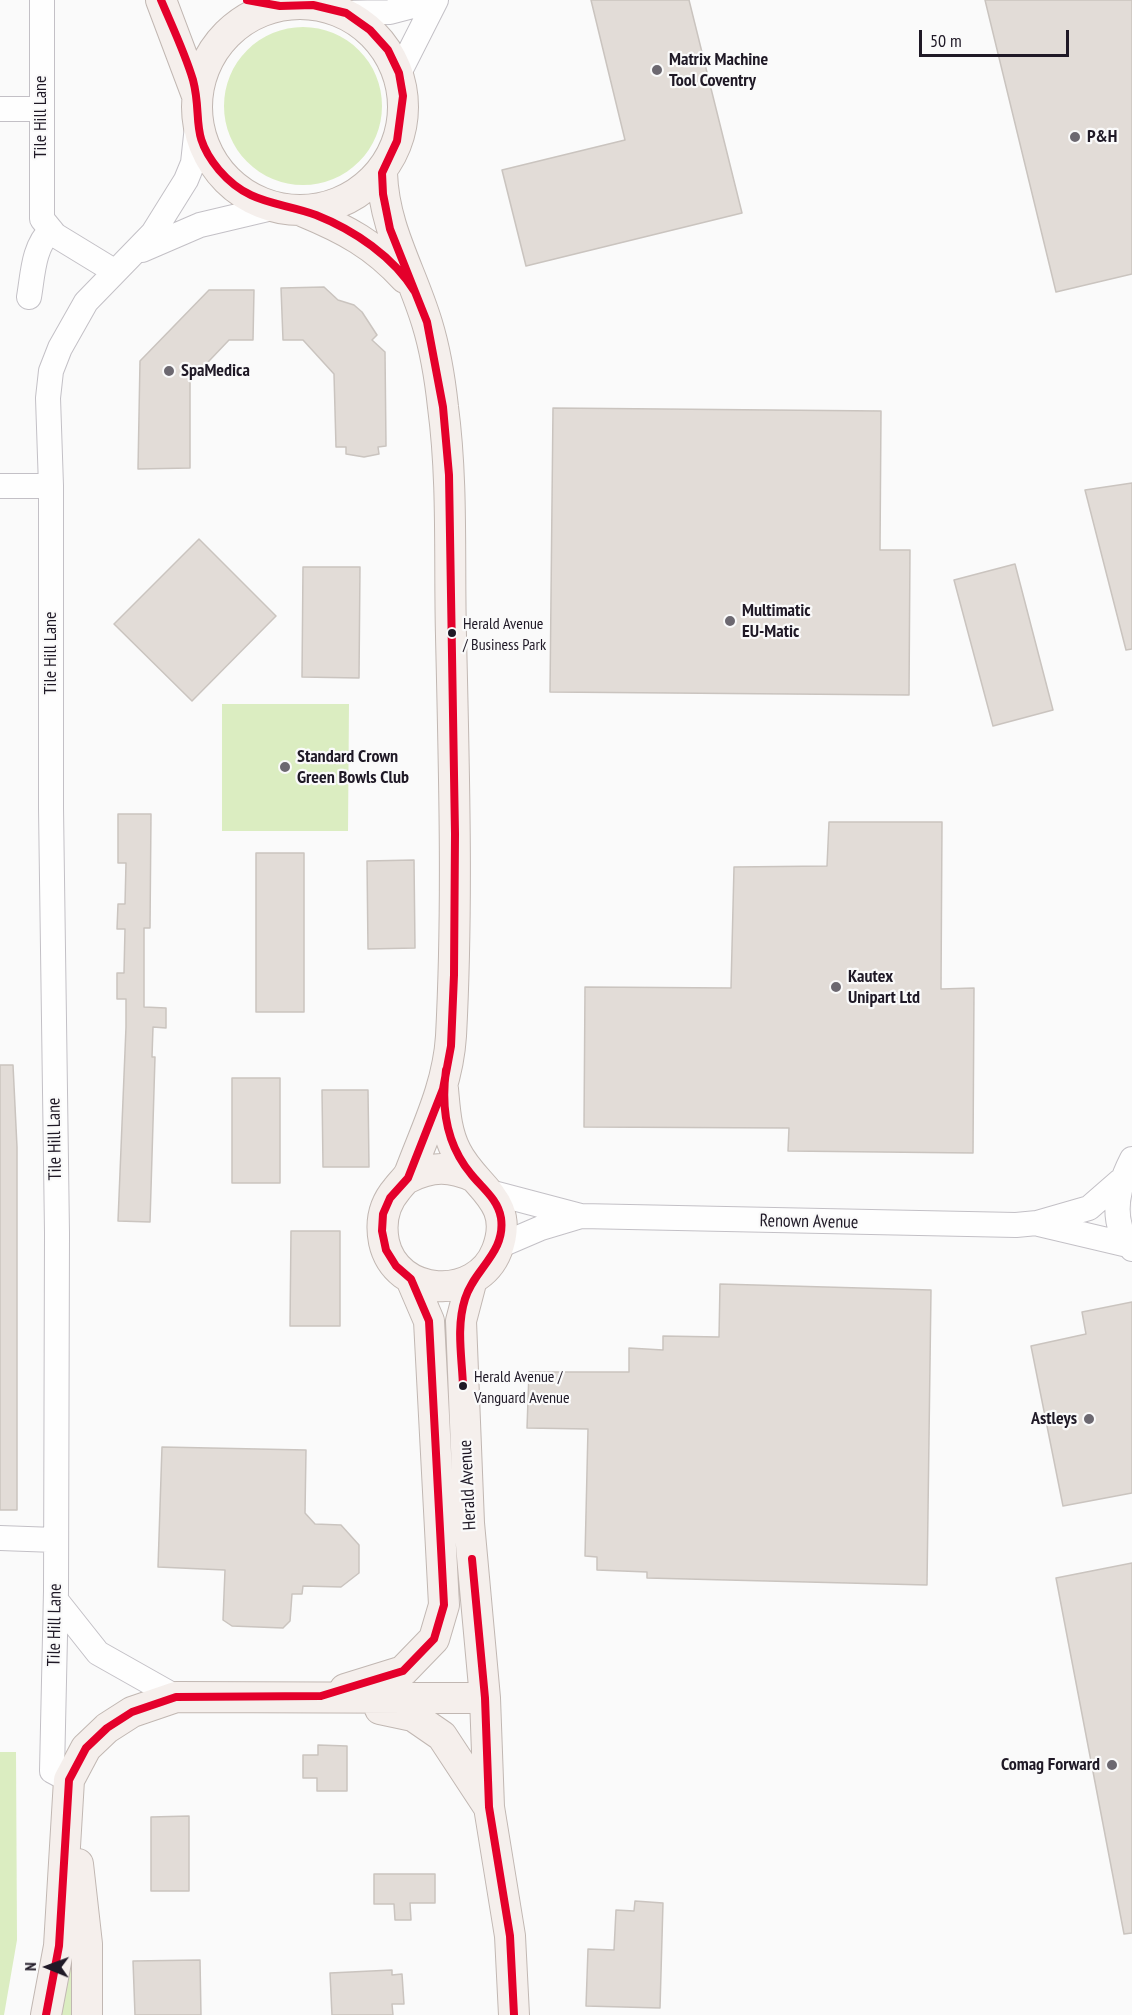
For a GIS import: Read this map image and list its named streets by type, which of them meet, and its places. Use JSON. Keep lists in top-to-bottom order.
{
  "streets": {
    "main road": ["Tile Hill Lane", "Herald Avenue"],
    "street": ["Renown Avenue"]
  },
  "crossings": [
    ["Tile Hill Lane", "Herald Avenue"],
    ["Renown Avenue", "Herald Avenue"]
  ],
  "places": [
    "Matrix Machine Tool Coventry",
    "P&H",
    "SpaMedica",
    "Multimatic EU-Matic",
    "Herald Avenue / Business Park",
    "Standard Crown Green Bowls Club",
    "Kautex Unipart Ltd",
    "Herald Avenue / Vanguard Avenue",
    "Astleys",
    "Comag Forward"
  ],
  "scale_bar": "50 m",
  "north": "left"
}
